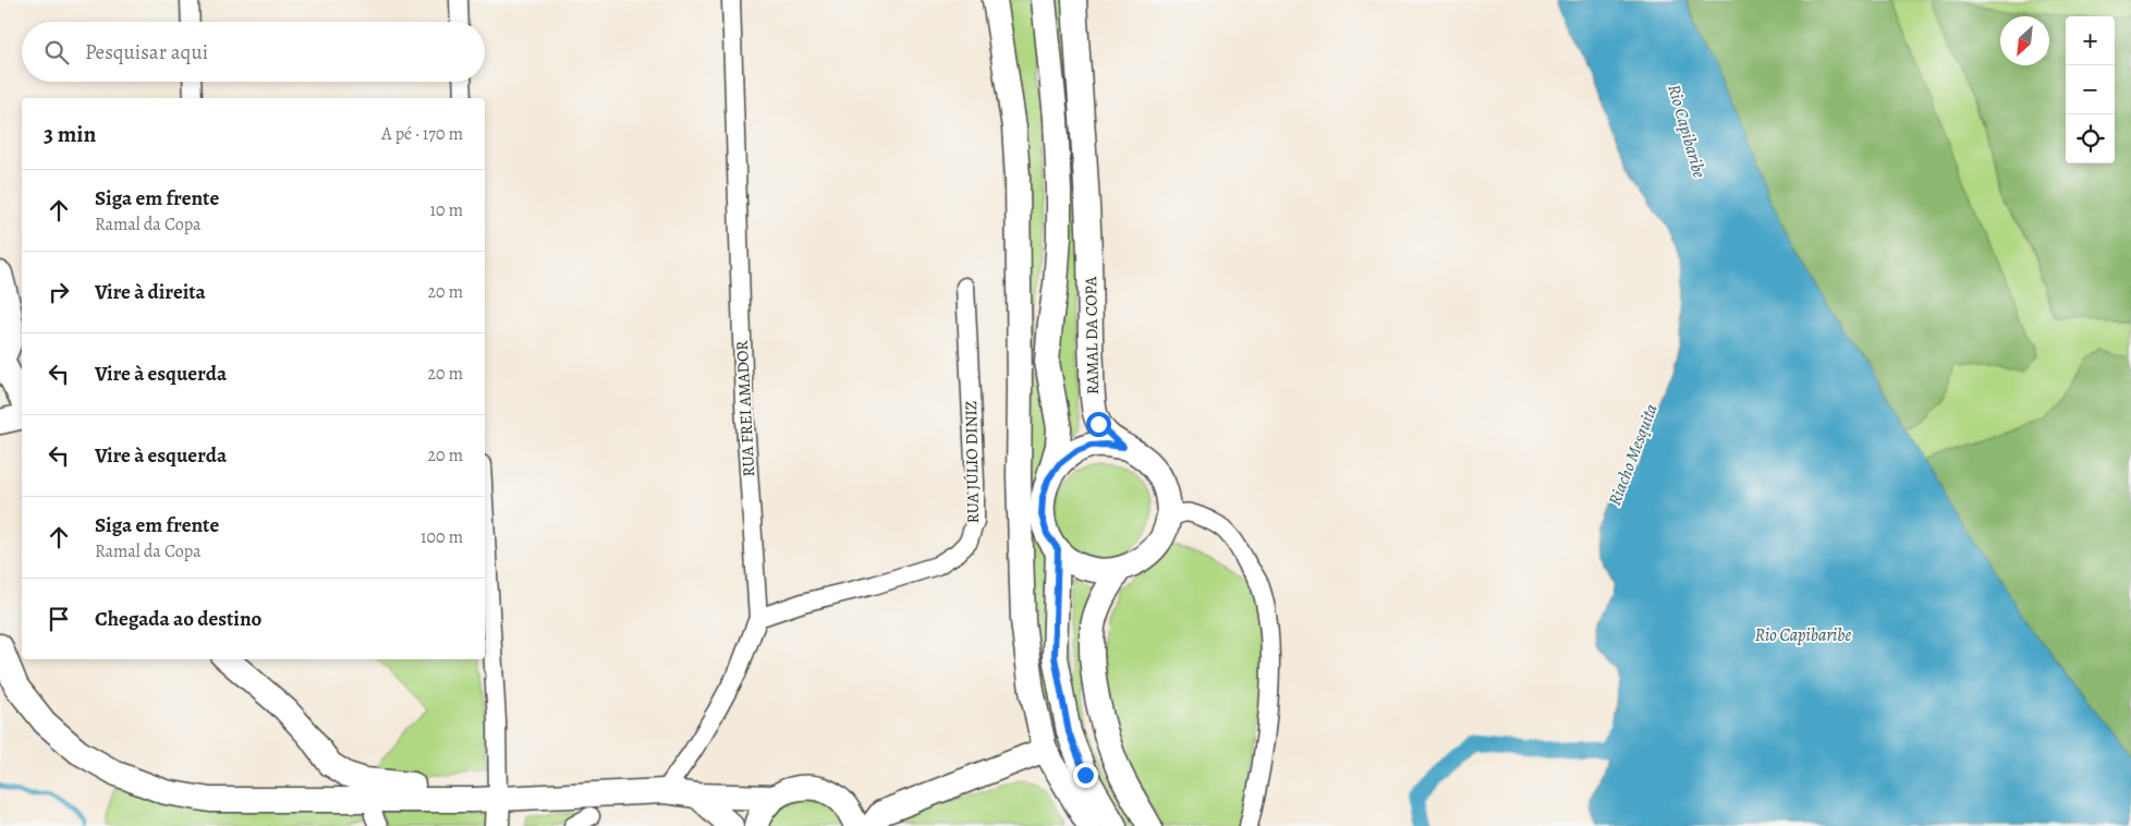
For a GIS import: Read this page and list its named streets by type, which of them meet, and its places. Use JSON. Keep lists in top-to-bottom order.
{
  "streets": {
    "street": ["RAMAL DA COPA", "RUA FREI AMADOR", "RUA JÚLIO DINIZ"]
  },
  "crossings": [
    ["RUA FREI AMADOR", "RUA JÚLIO DINIZ"]
  ],
  "water": ["Rio Capibaribe", "Riacho Mesquita"],
  "north": "bottom left",
  "page": {
    "map_buttons": ["+", "−"],
    "search": "Pesquisar aqui",
    "heading": ["3 min", "A pé · 170 m"],
    "list": [
      ["Siga em frente", "Ramal da Copa", "10 m"],
      ["Vire à direita", "20 m"],
      ["Vire à esquerda", "20 m"],
      ["Vire à esquerda", "20 m"],
      ["Siga em frente", "Ramal da Copa", "100 m"],
      "Chegada ao destino"
    ]
  }
}
